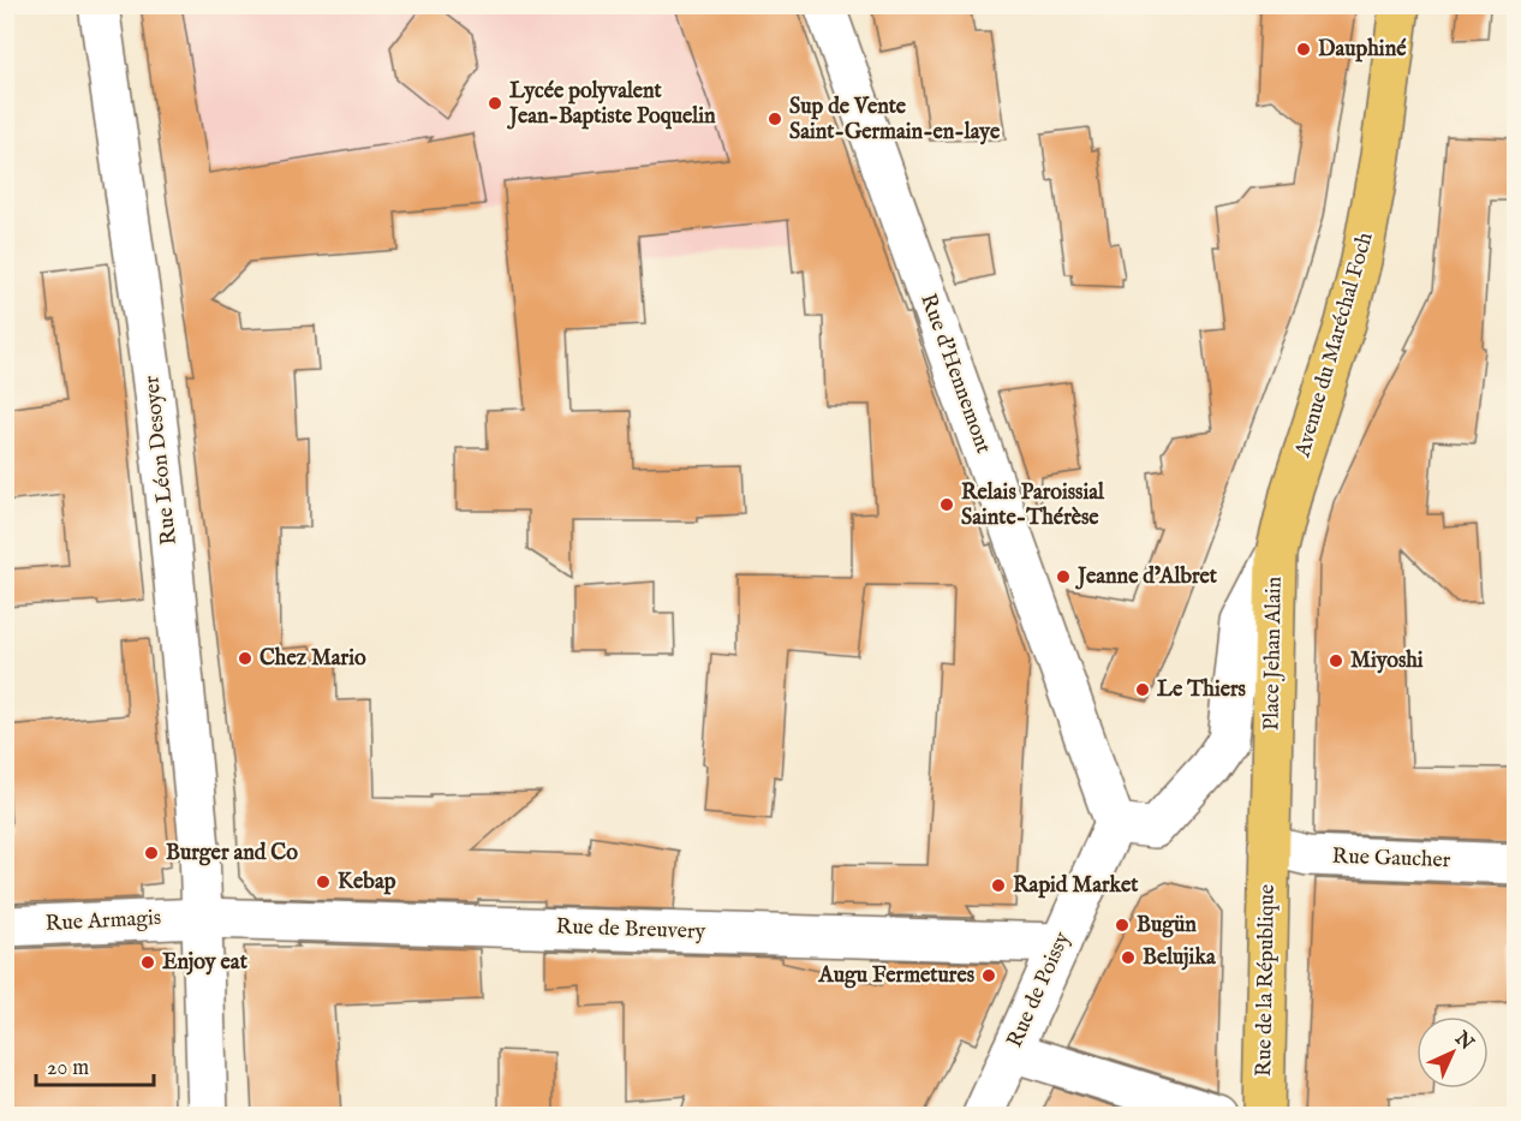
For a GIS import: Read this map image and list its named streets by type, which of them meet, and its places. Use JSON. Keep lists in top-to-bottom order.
{
  "streets": {
    "main road": ["Avenue du Maréchal Foch", "Place Jehan Alain", "Rue de la République"],
    "street": [
      "Rue d'Hennemont",
      "Rue Léon Desoyer",
      "Rue Gaucher",
      "Rue Armagis",
      "Rue de Breuvery",
      "Rue de Poissy"
    ]
  },
  "crossings": [
    ["Avenue du Maréchal Foch", "Place Jehan Alain"],
    ["Rue d'Hennemont", "Place Jehan Alain"],
    ["Rue d'Hennemont", "Rue de Poissy"],
    ["Rue Léon Desoyer", "Rue Armagis"],
    ["Rue Léon Desoyer", "Rue de Breuvery"],
    ["Place Jehan Alain", "Rue Gaucher"],
    ["Place Jehan Alain", "Rue de la République"],
    ["Place Jehan Alain", "Rue de Poissy"],
    ["Rue Gaucher", "Rue de la République"],
    ["Rue Armagis", "Rue de Breuvery"],
    ["Rue de Breuvery", "Rue de Poissy"]
  ],
  "places": [
    "Dauphiné",
    "Lycée polyvalent Jean-Baptiste Poquelin",
    "Sup de Vente Saint-Germain-en-laye",
    "Relais Paroissial Sainte-Thérèse",
    "Jeanne d’Albret",
    "Chez Mario",
    "Miyoshi",
    "Le Thiers",
    "Burger and Co",
    "Kebap",
    "Rapid Market",
    "Bugün",
    "Belujika",
    "Enjoy eat",
    "Augu Fermetures"
  ],
  "scale_bar": "20 m",
  "north": "top right"
}
